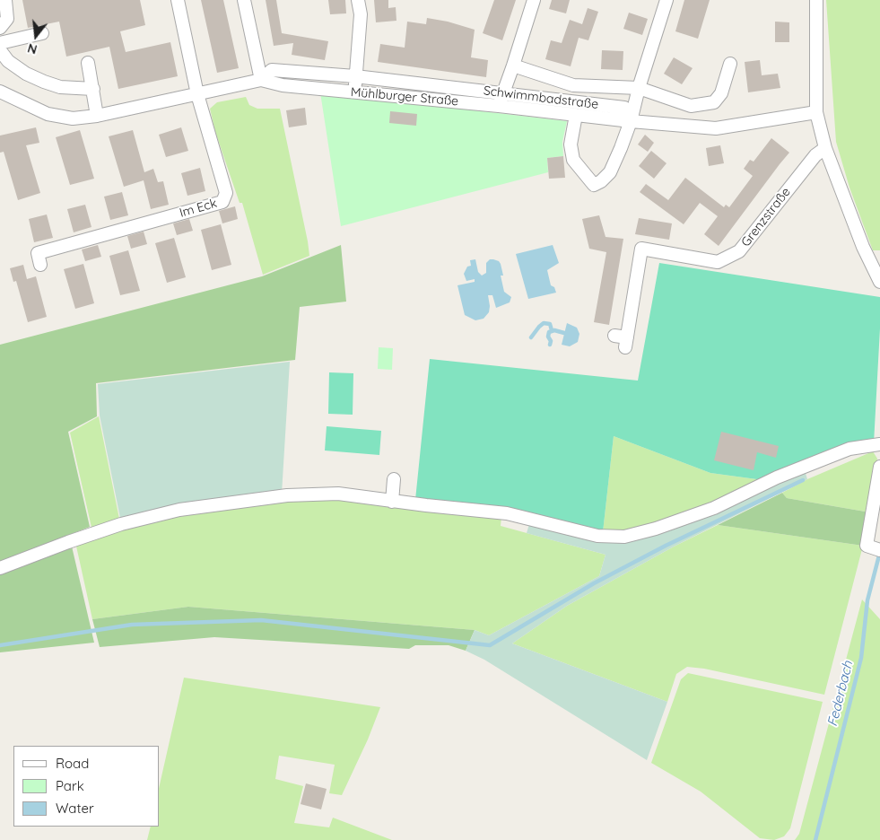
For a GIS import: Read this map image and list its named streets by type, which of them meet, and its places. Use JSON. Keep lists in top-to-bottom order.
{
  "streets": {
    "street": [
      "Mühlburger Straße",
      "Schwimmbadstraße",
      "Im Eck",
      "Grenzstraße"
    ]
  },
  "crossings": [
    ["Mühlburger Straße", "Schwimmbadstraße"],
    ["Mühlburger Straße", "Im Eck"]
  ],
  "water": ["Federbach"],
  "legend": ["Road", "Park", "Water"],
  "north": "bottom"
}
